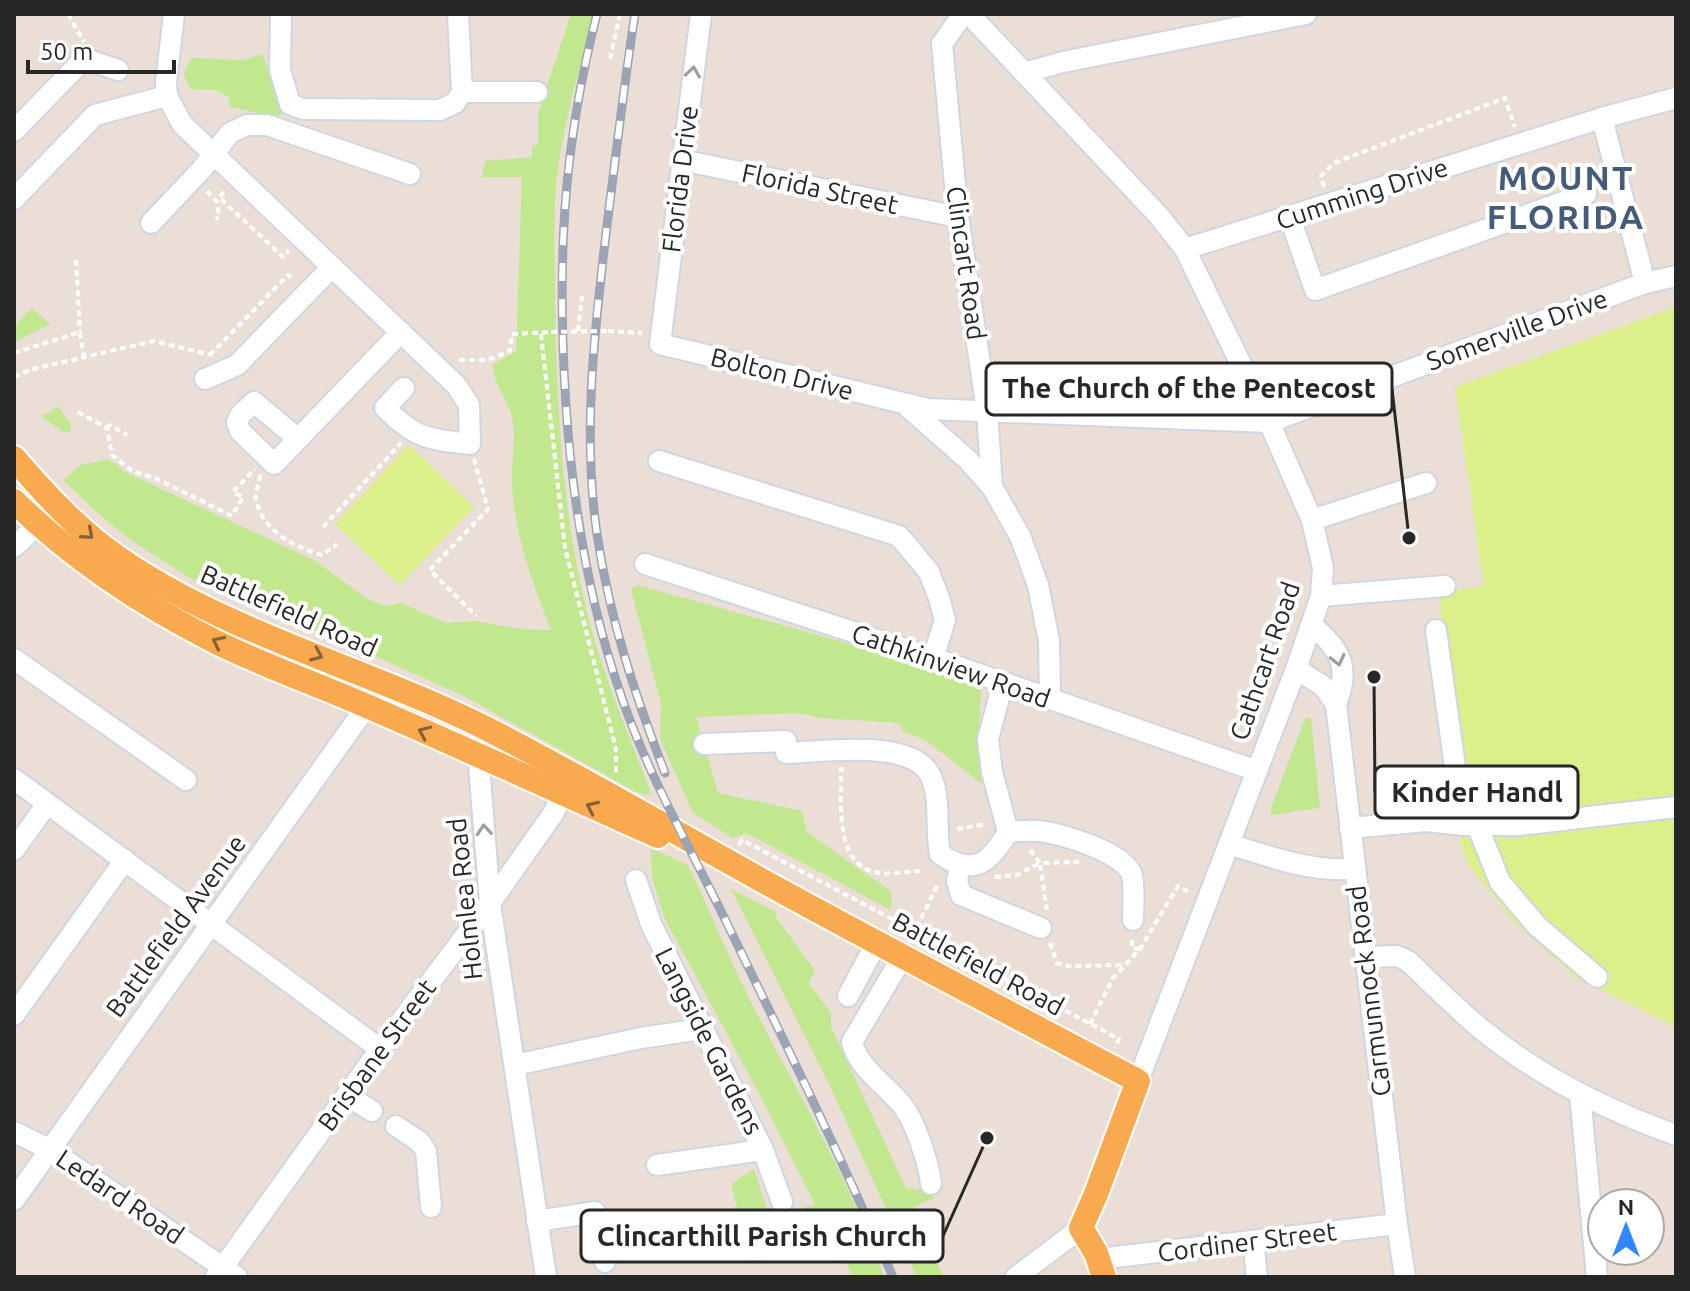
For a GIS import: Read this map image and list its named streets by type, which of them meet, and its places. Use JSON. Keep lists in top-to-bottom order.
{
  "streets": {
    "main road": ["Battlefield Road", "Cathcart Road", "Battlefield Avenue"],
    "street": [
      "Florida Drive",
      "Florida Street",
      "Cumming Drive",
      "Clincart Road",
      "Somerville Drive",
      "Bolton Drive",
      "Cathkinview Road",
      "Holmlea Road",
      "Carmunnock Road",
      "Langside Gardens",
      "Brisbane Street",
      "Ledard Road",
      "Cordiner Street"
    ]
  },
  "crossings": [
    ["Florida Drive", "Florida Street"],
    ["Florida Drive", "Bolton Drive"],
    ["Florida Street", "Clincart Road"],
    ["Cumming Drive", "Cathcart Road"],
    ["Clincart Road", "Bolton Drive"],
    ["Clincart Road", "Cathcart Road"],
    ["Clincart Road", "Cathkinview Road"],
    ["Somerville Drive", "Bolton Drive"],
    ["Somerville Drive", "Cathcart Road"],
    ["Bolton Drive", "Cathcart Road"],
    ["Battlefield Road", "Cathcart Road"],
    ["Battlefield Road", "Holmlea Road"],
    ["Battlefield Road", "Battlefield Avenue"],
    ["Battlefield Road", "Brisbane Street"],
    ["Cathcart Road", "Cathkinview Road"],
    ["Cathcart Road", "Carmunnock Road"],
    ["Holmlea Road", "Brisbane Street"],
    ["Battlefield Avenue", "Ledard Road"],
    ["Carmunnock Road", "Cordiner Street"],
    ["Brisbane Street", "Ledard Road"]
  ],
  "one_way": ["Florida Drive"],
  "districts": ["MOUNT FLORIDA"],
  "places": ["The Church of the Pentecost", "Kinder Handl", "Clincarthill Parish Church"],
  "scale_bar": "50 m",
  "north": "top"
}
